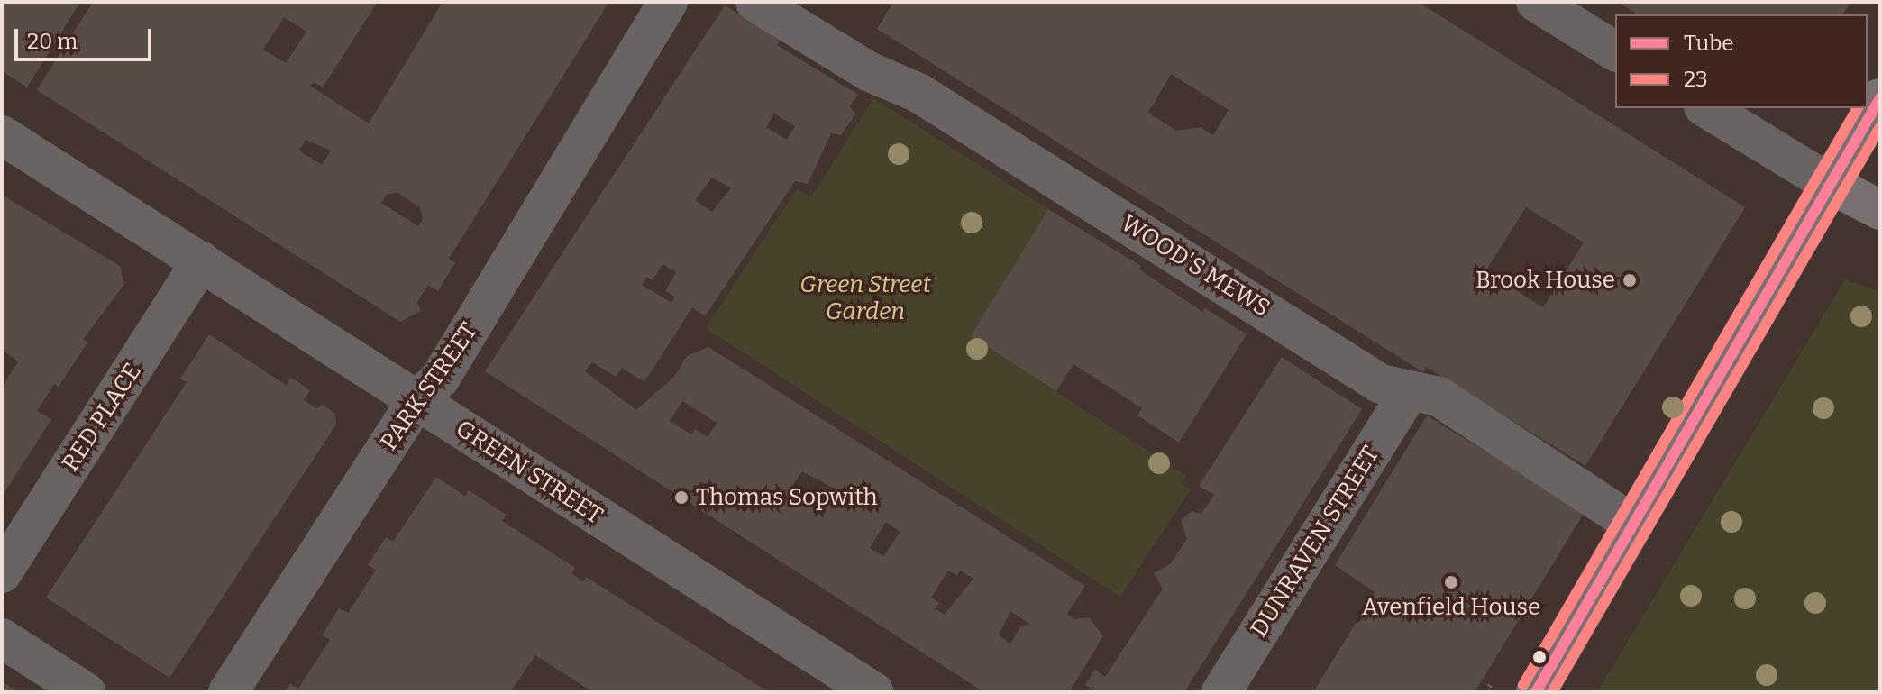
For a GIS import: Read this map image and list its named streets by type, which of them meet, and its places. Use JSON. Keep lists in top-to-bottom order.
{
  "streets": {
    "street": [
      "WOOD'S MEWS",
      "PARK STREET",
      "RED PLACE",
      "GREEN STREET",
      "DUNRAVEN STREET"
    ]
  },
  "crossings": [
    ["WOOD'S MEWS", "DUNRAVEN STREET"],
    ["PARK STREET", "GREEN STREET"],
    ["RED PLACE", "GREEN STREET"]
  ],
  "parks": ["Green Street Garden"],
  "places": ["Brook House", "Thomas Sopwith", "Avenfield House"],
  "lines": ["transit line Tube", "transit line 23"],
  "legend": ["Tube", "23"],
  "scale_bar": "20 m"
}
